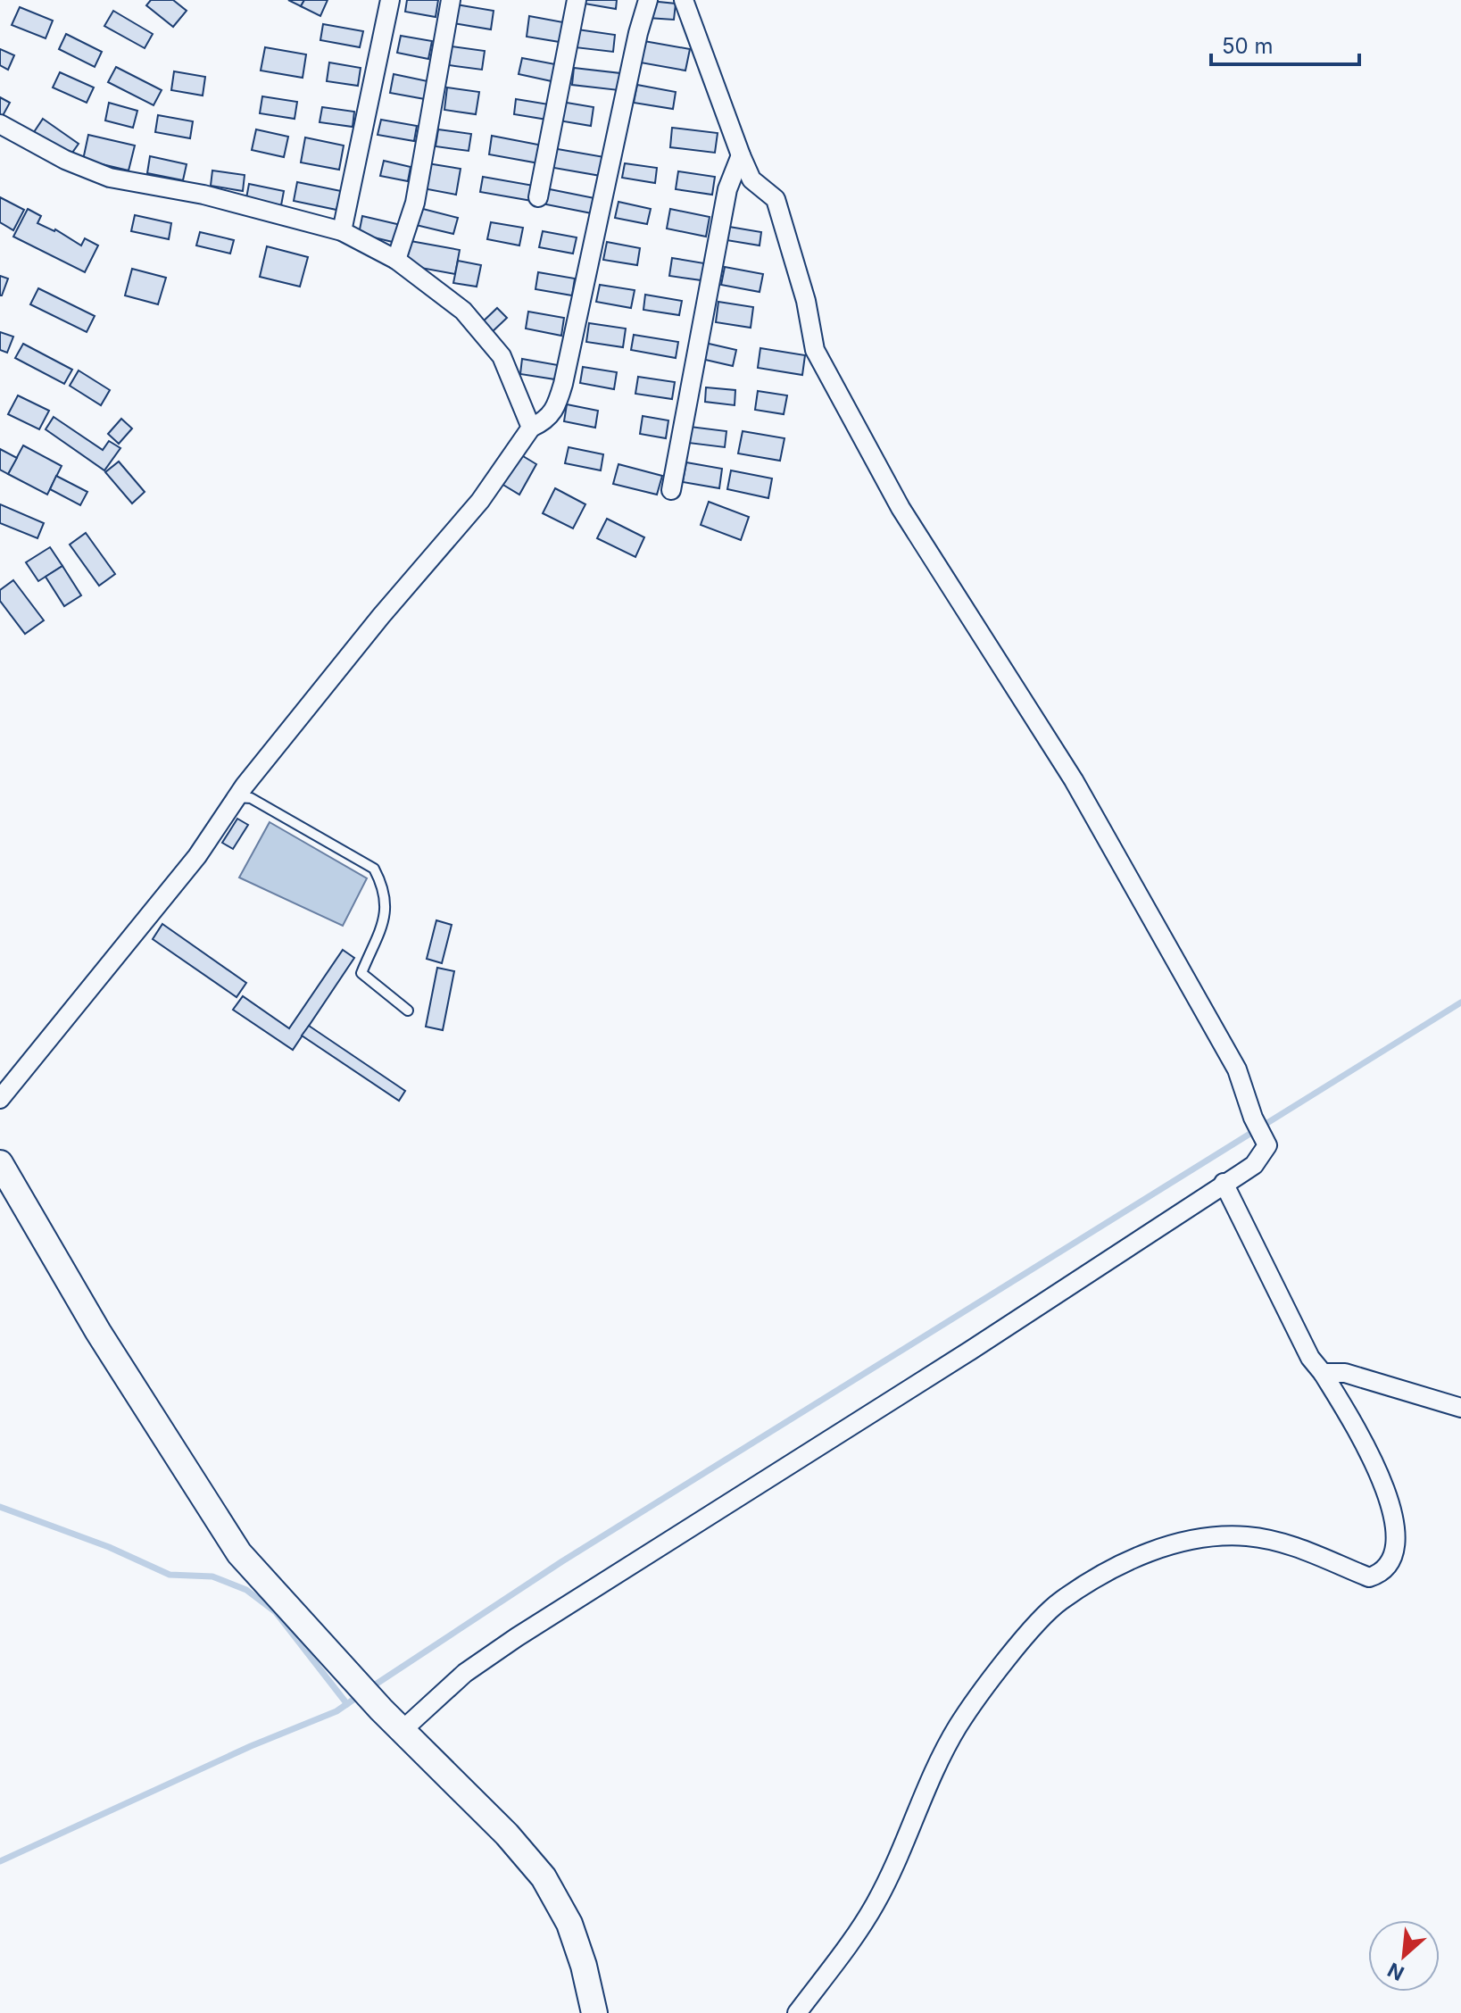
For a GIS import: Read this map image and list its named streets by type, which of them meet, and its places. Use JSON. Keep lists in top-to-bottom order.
{
  "scale_bar": "50 m",
  "north": "bottom left"
}
